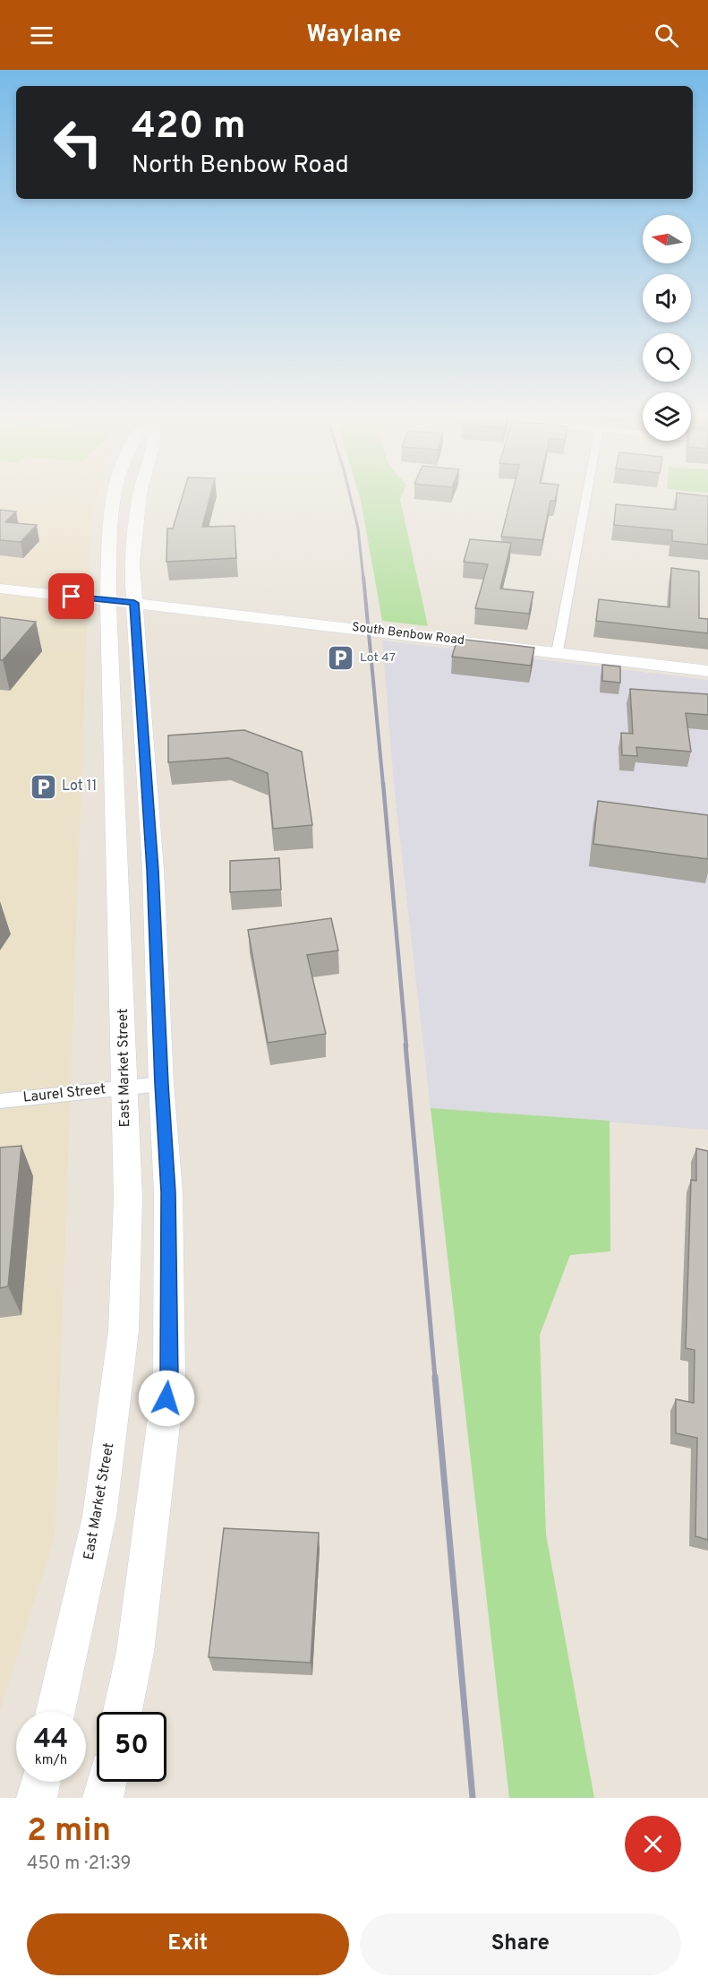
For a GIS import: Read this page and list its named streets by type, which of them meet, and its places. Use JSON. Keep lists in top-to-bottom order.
{
  "streets": {
    "main road": ["South Benbow Road", "East Market Street"],
    "street": ["Laurel Street"]
  },
  "crossings": [
    ["South Benbow Road", "East Market Street"],
    ["East Market Street", "Laurel Street"]
  ],
  "places": {
    "parking": ["Lot 47", "Lot 11"]
  },
  "north": "left",
  "page": {
    "header": "Waylane",
    "turn": ["420 m", "North Benbow Road"],
    "speed": "44 km/h",
    "limit": "50",
    "heading": ["2 min", "450 m · 21:39"],
    "buttons": ["Exit", "Share"]
  }
}
